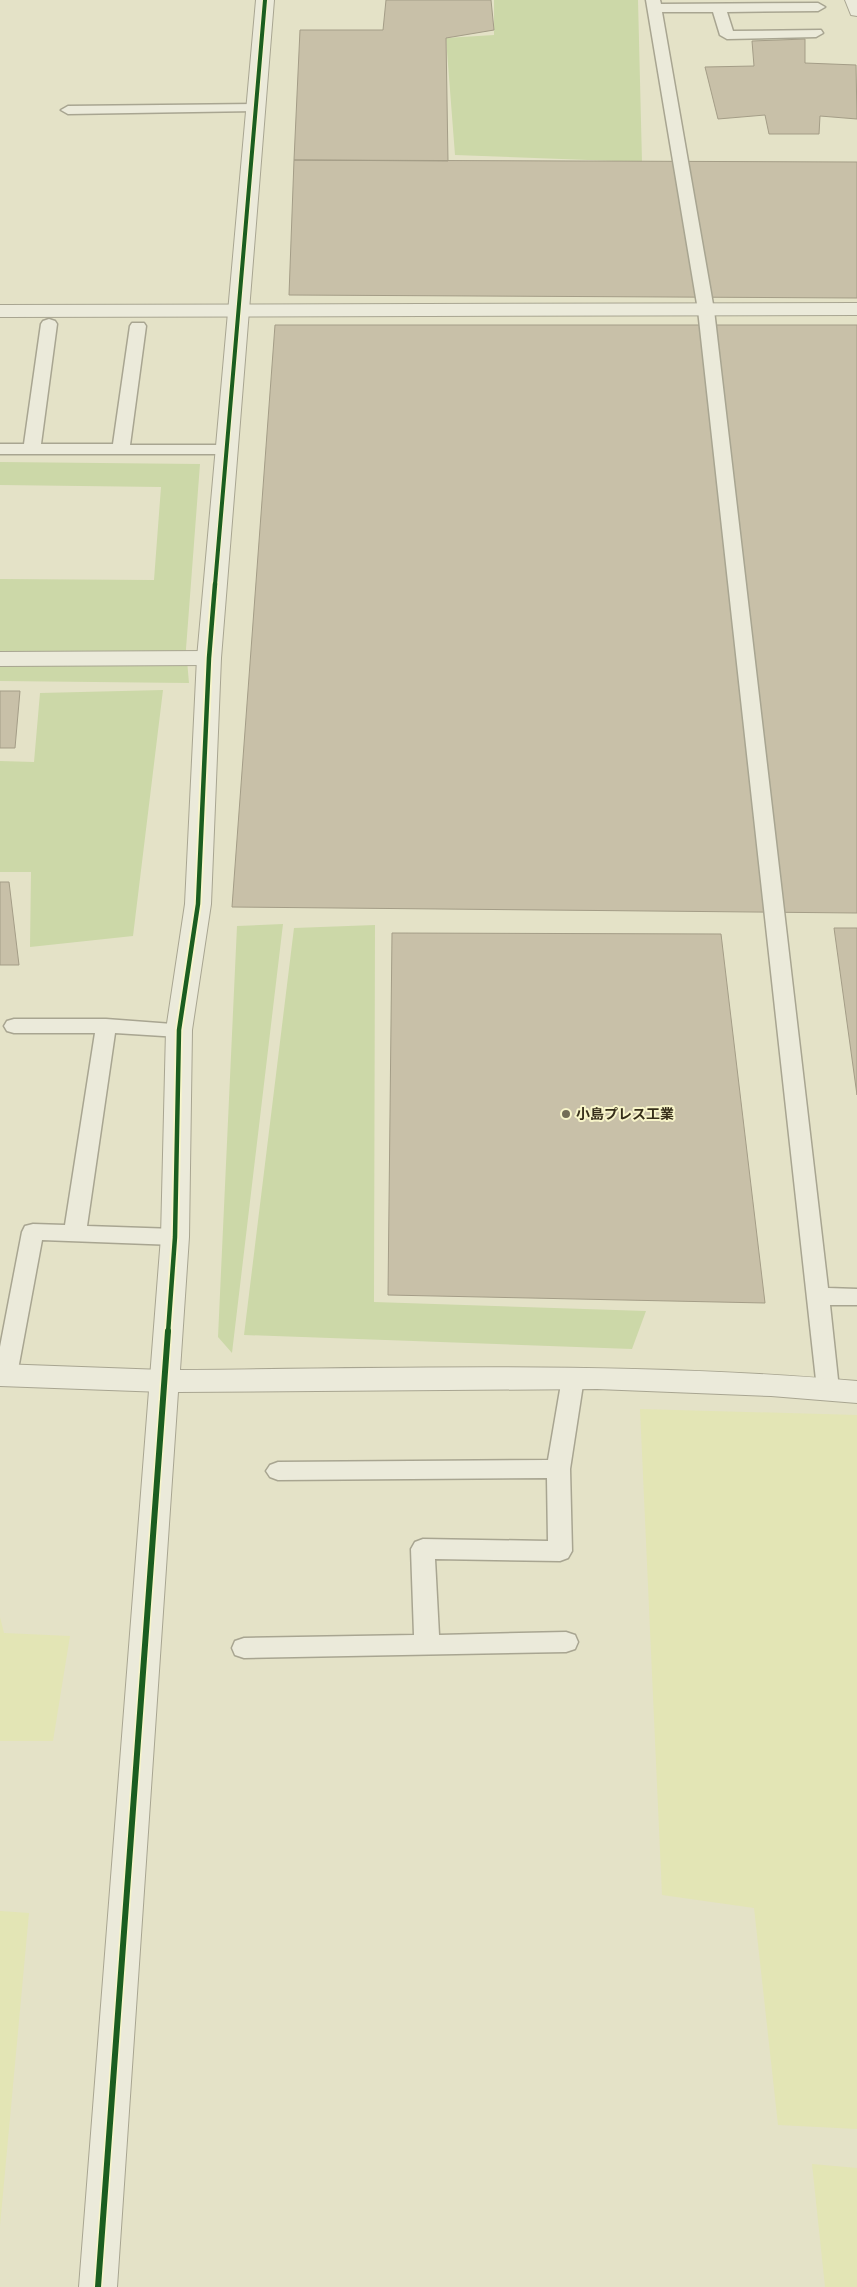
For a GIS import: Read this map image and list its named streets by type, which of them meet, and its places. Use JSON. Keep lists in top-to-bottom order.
{
  "places": ["小島プレス工業"]
}
